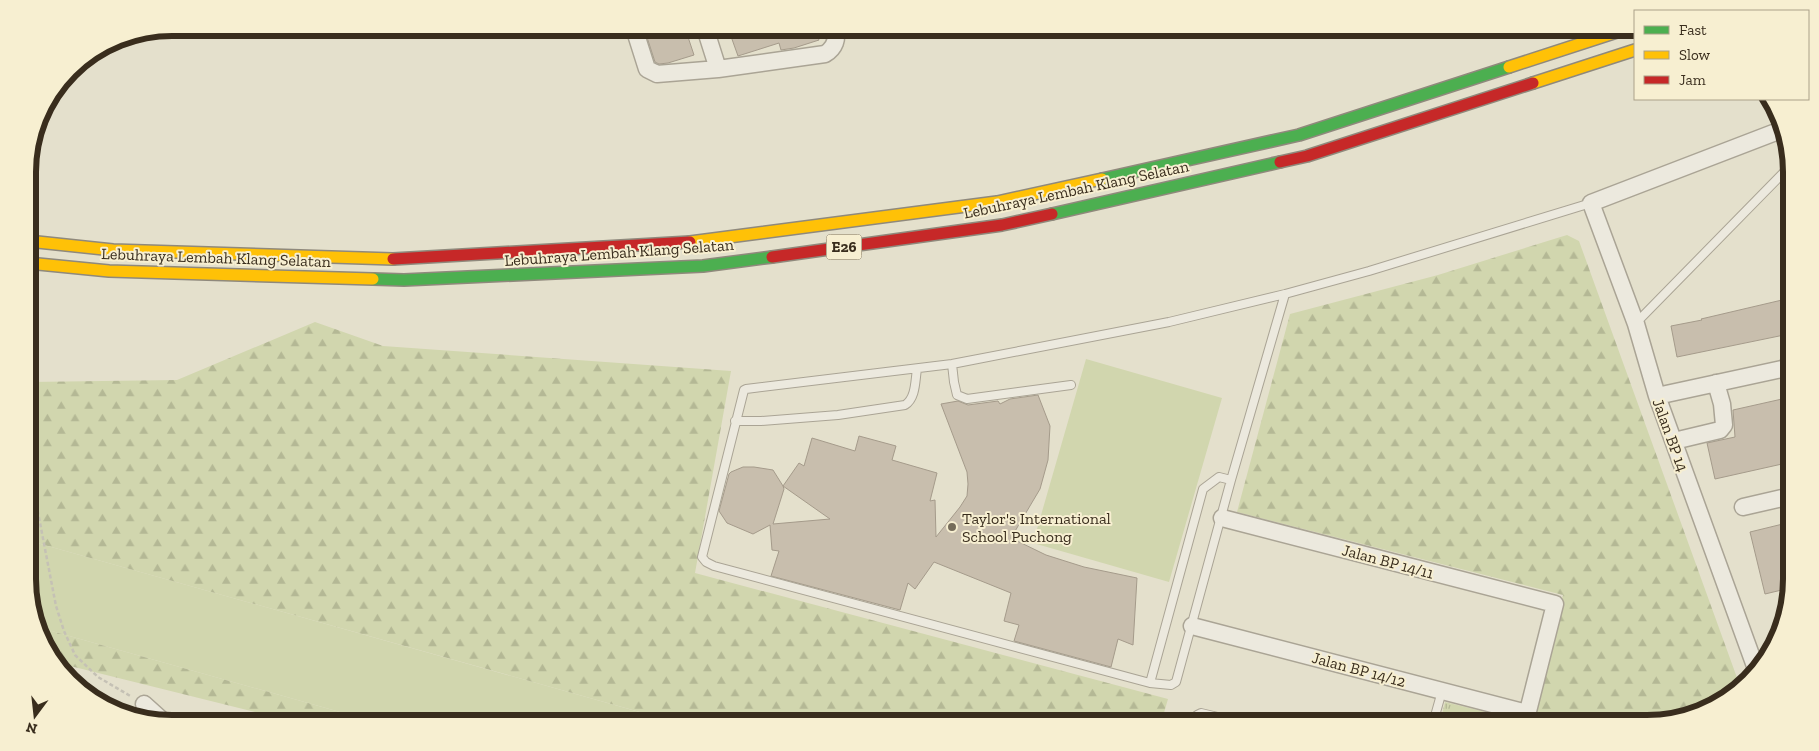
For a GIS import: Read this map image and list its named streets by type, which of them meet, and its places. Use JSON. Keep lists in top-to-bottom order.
{
  "streets": {
    "highway": ["Lebuhraya Lembah Klang Selatan", "E26"],
    "street": ["Jalan BP 14", "Jalan BP 14/11", "Jalan BP 14/12"]
  },
  "places": ["Taylor's International School Puchong"],
  "legend": ["Fast", "Slow", "Jam"],
  "north": "bottom"
}
